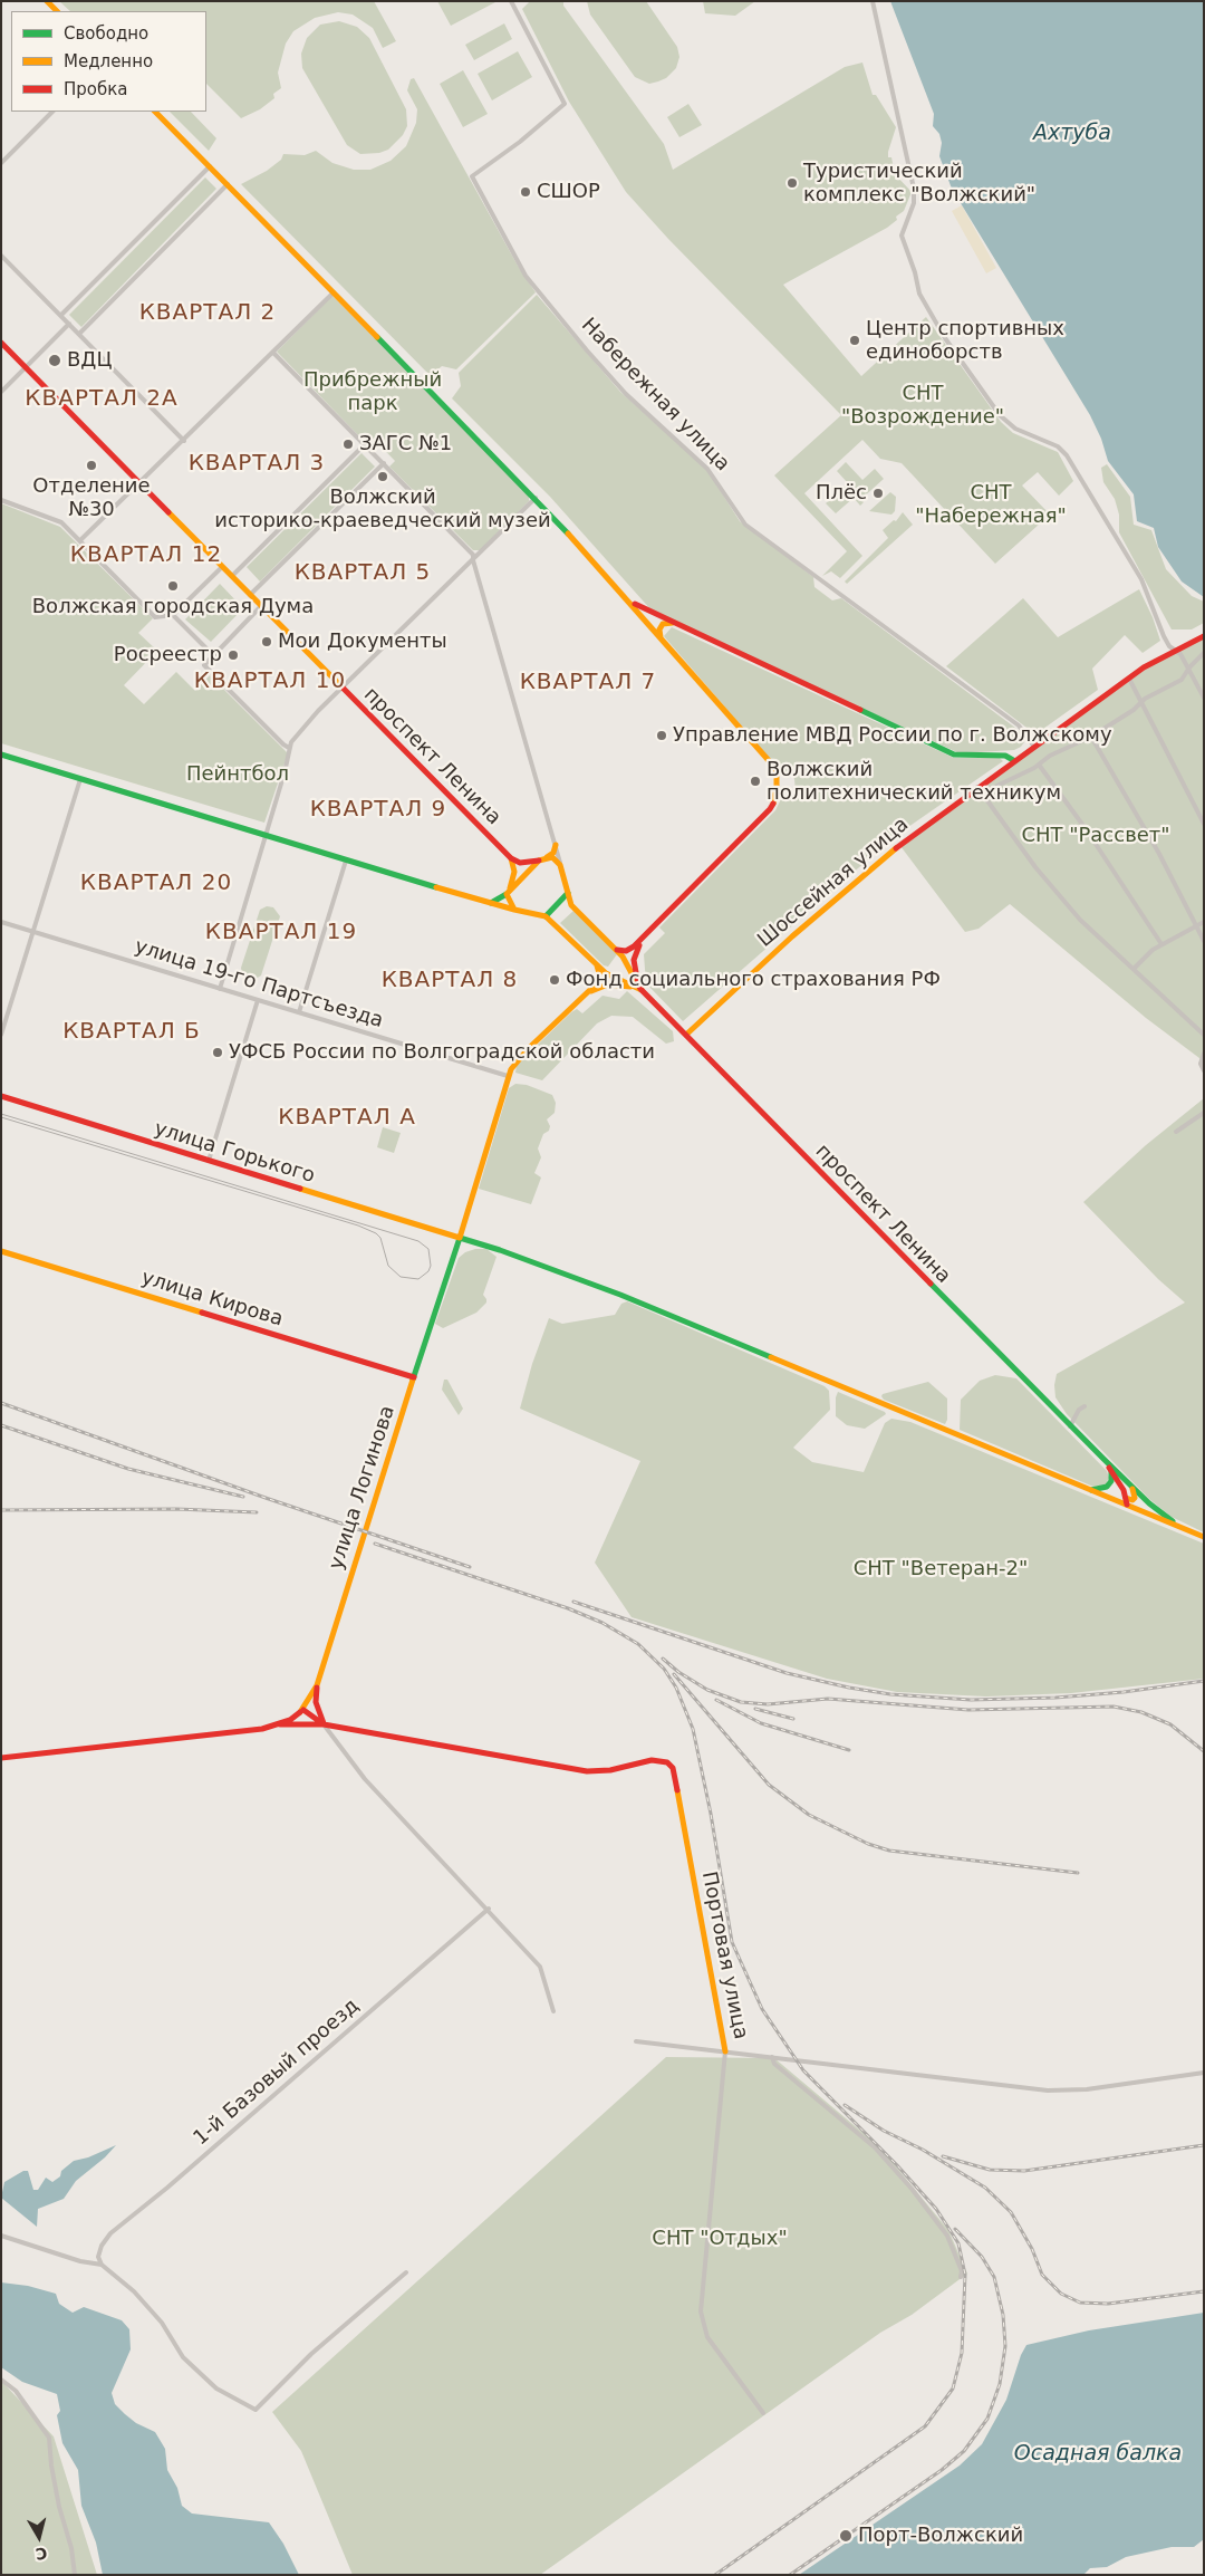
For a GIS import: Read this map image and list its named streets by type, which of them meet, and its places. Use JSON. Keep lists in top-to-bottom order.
{
  "streets": {
    "street": [
      "Набережная улица",
      "проспект Ленина",
      "Шоссейная улица",
      "улица 19-го Партсъезда",
      "улица Горького",
      "улица Кирова",
      "улица Логинова",
      "Портовая улица",
      "1-й Базовый проезд"
    ]
  },
  "crossings": [
    ["Набережная улица", "Шоссейная улица"],
    ["проспект Ленина", "Шоссейная улица"],
    ["улица 19-го Партсъезда", "улица Логинова"],
    ["улица Горького", "улица Логинова"],
    ["улица Кирова", "улица Логинова"],
    ["улица Логинова", "Портовая улица"]
  ],
  "districts": [
    "КВАРТАЛ 2",
    "КВАРТАЛ 2А",
    "КВАРТАЛ 3",
    "КВАРТАЛ 12",
    "КВАРТАЛ 5",
    "КВАРТАЛ 10",
    "КВАРТАЛ 7",
    "КВАРТАЛ 9",
    "КВАРТАЛ 20",
    "КВАРТАЛ 19",
    "КВАРТАЛ 8",
    "КВАРТАЛ Б",
    "КВАРТАЛ А"
  ],
  "water": ["Ахтуба", "Осадная балка"],
  "parks": [
    "Прибрежный парк",
    "СНТ \"Возрождение\"",
    "СНТ \"Набережная\"",
    "Пейнтбол",
    "СНТ \"Рассвет\"",
    "СНТ \"Ветеран-2\"",
    "СНТ \"Отдых\""
  ],
  "places": [
    "Туристический комплекс \"Волжский\"",
    "СШОР",
    "Центр спортивных единоборств",
    "ВДЦ",
    "ЗАГС №1",
    "Отделение №30",
    "Волжский историко-краеведческий музей",
    "Плёс",
    "Волжская городская Дума",
    "Мои Документы",
    "Росреестр",
    "Управление МВД России по г. Волжскому",
    "Волжский политехнический техникум",
    "Фонд социального страхования РФ",
    "УФСБ России по Волгоградской области",
    "Порт-Волжский"
  ],
  "legend": ["Свободно", "Медленно", "Пробка"],
  "north": "bottom"
}
